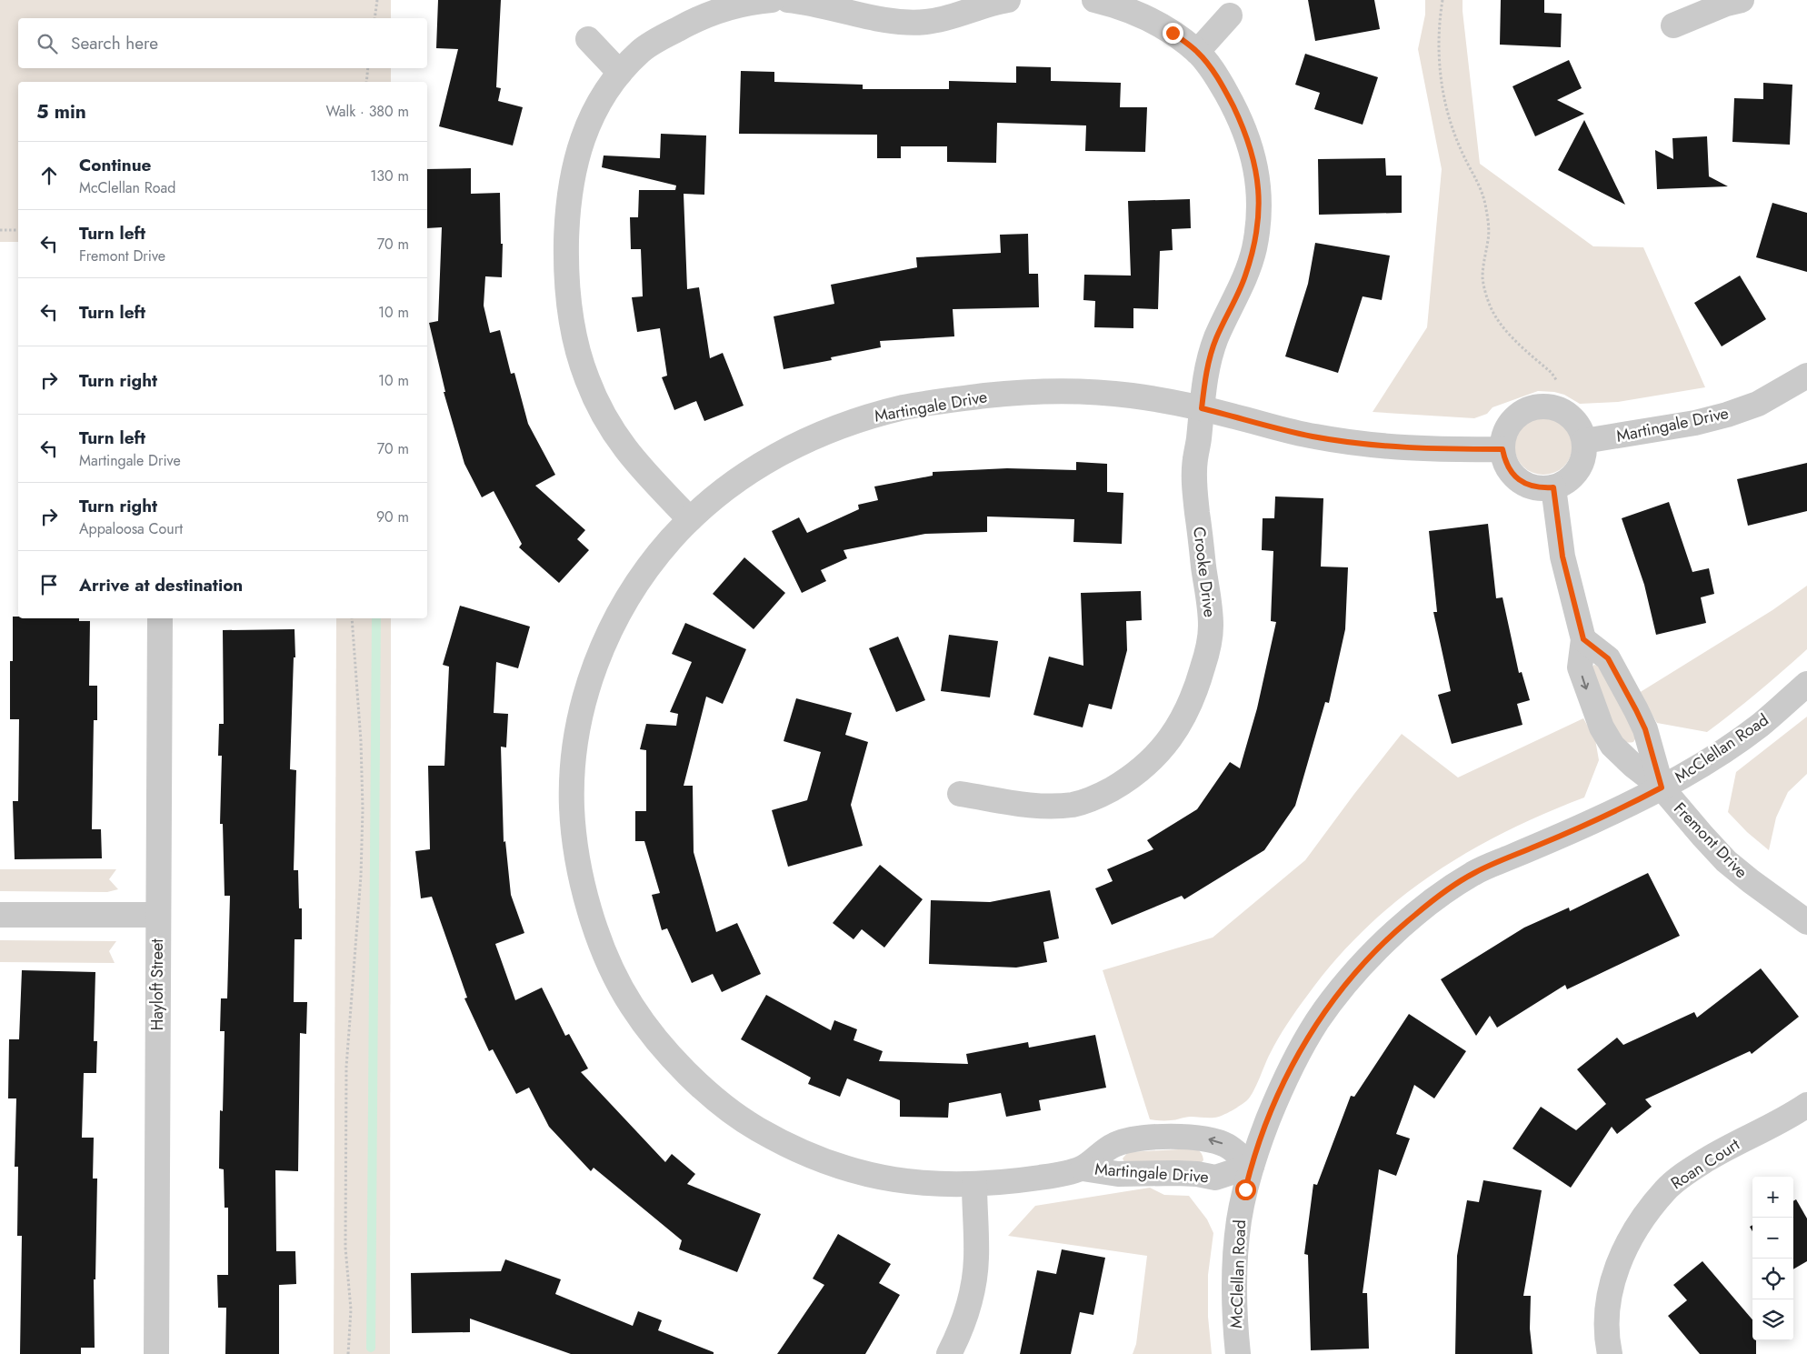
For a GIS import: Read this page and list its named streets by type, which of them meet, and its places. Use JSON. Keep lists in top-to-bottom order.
{
  "streets": {
    "street": [
      "Martingale Drive",
      "Crooke Drive",
      "McClellan Road",
      "Fremont Drive",
      "Hayloft Street",
      "Roan Court"
    ]
  },
  "crossings": [
    ["Martingale Drive", "Crooke Drive"],
    ["Martingale Drive", "McClellan Road"],
    ["Martingale Drive", "Fremont Drive"],
    ["McClellan Road", "Fremont Drive"]
  ],
  "page": {
    "search": "Search here",
    "heading": ["5 min", "Walk · 380 m"],
    "list": [
      ["Continue", "McClellan Road", "130 m"],
      ["Turn left", "Fremont Drive", "70 m"],
      ["Turn left", "10 m"],
      ["Turn right", "10 m"],
      ["Turn left", "Martingale Drive", "70 m"],
      ["Turn right", "Appaloosa Court", "90 m"],
      "Arrive at destination"
    ],
    "map_buttons": ["+", "−"]
  }
}
